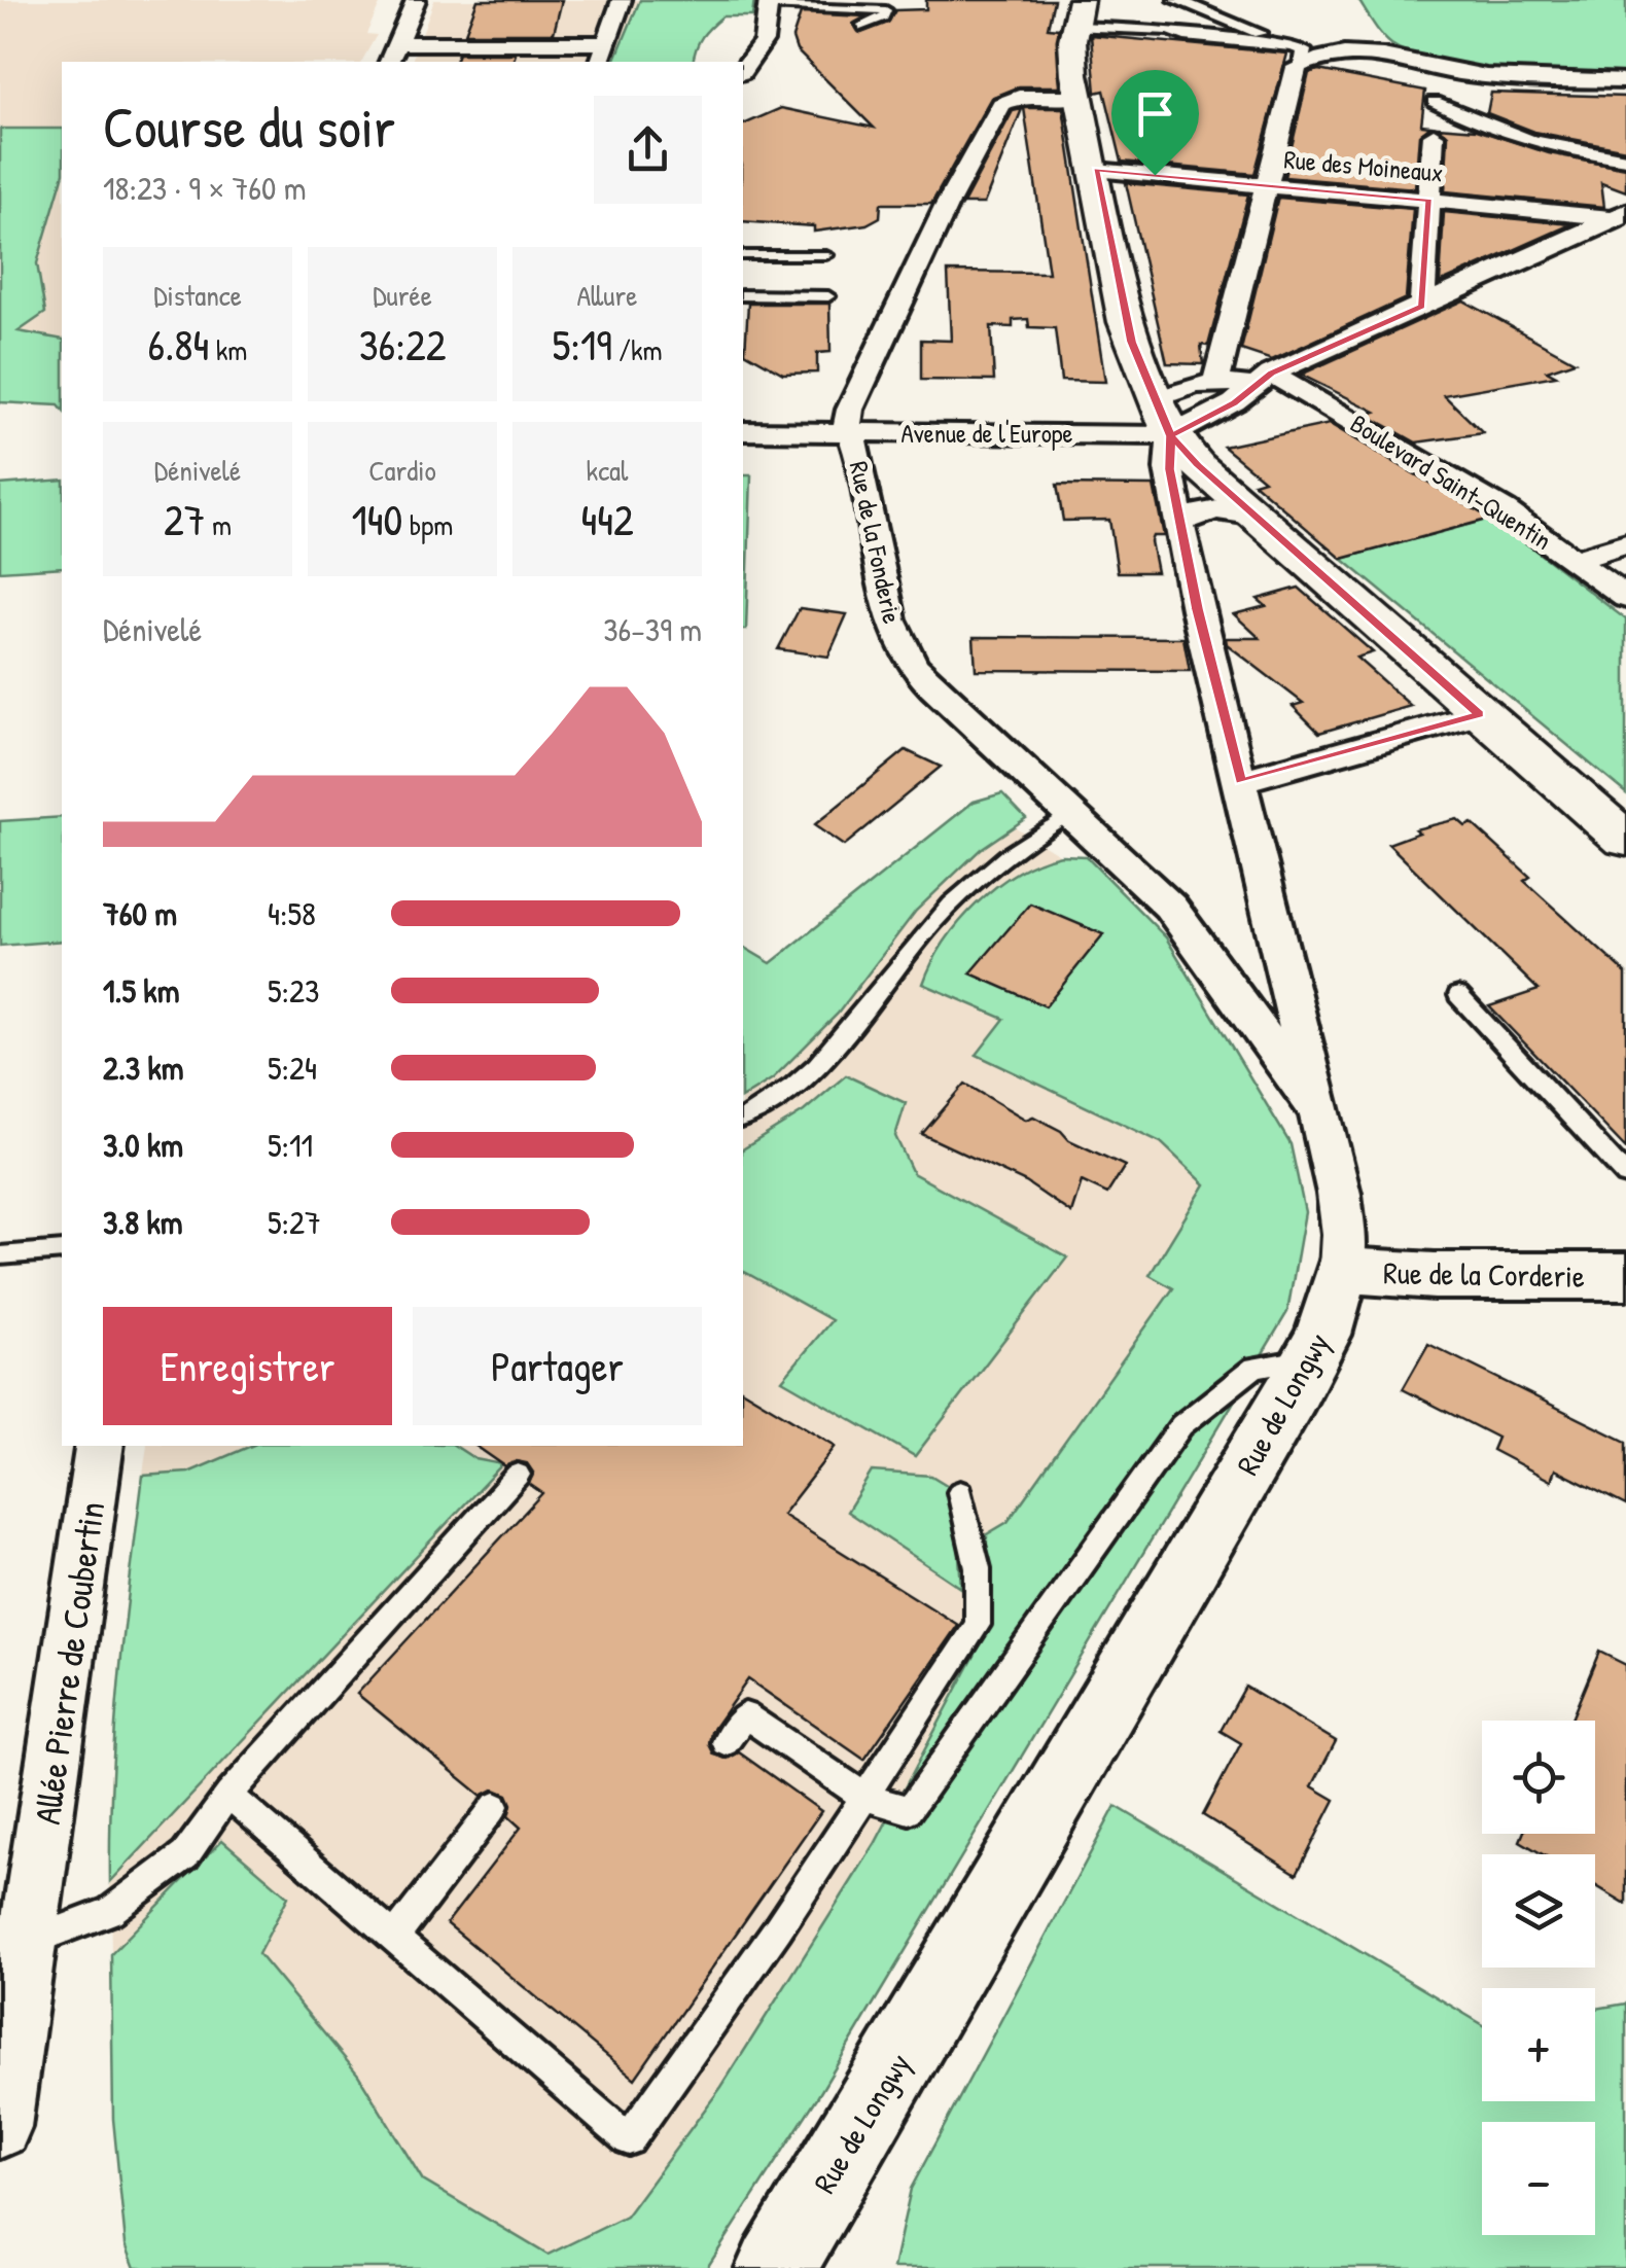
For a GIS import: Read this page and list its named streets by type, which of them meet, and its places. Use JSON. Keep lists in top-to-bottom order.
{
  "streets": {
    "street": [
      "Rue des Moineaux",
      "Avenue de l'Europe",
      "Boulevard Saint-Quentin",
      "Rue de la Fonderie",
      "Rue de la Corderie",
      "Rue de Longwy",
      "Allée Pierre de Coubertin"
    ]
  },
  "crossings": [
    ["Avenue de l'Europe", "Rue de la Fonderie"],
    ["Avenue de l'Europe", "Rue de Longwy"],
    ["Rue de la Fonderie", "Rue de Longwy"],
    ["Rue de la Corderie", "Rue de Longwy"]
  ],
  "page": {
    "heading": ["Course du soir", "18:23 · 9 × 760 m"],
    "stats": [
      ["Distance", "6.84 km"],
      ["Durée", "36:22"],
      ["Allure", "5:19 /km"],
      ["Dénivelé", "27 m"],
      ["Cardio", "140 bpm"],
      ["kcal", "442"]
    ],
    "chart": ["Dénivelé", "36–39 m"],
    "list": [
      {
        "name": "760 m",
        "note": "4:58"
      },
      {
        "name": "1.5 km",
        "note": "5:23"
      },
      {
        "name": "2.3 km",
        "note": "5:24"
      },
      {
        "name": "3.0 km",
        "note": "5:11"
      },
      {
        "name": "3.8 km",
        "note": "5:27"
      }
    ],
    "buttons": ["Enregistrer", "Partager"],
    "map_buttons": ["+", "−"]
  }
}
